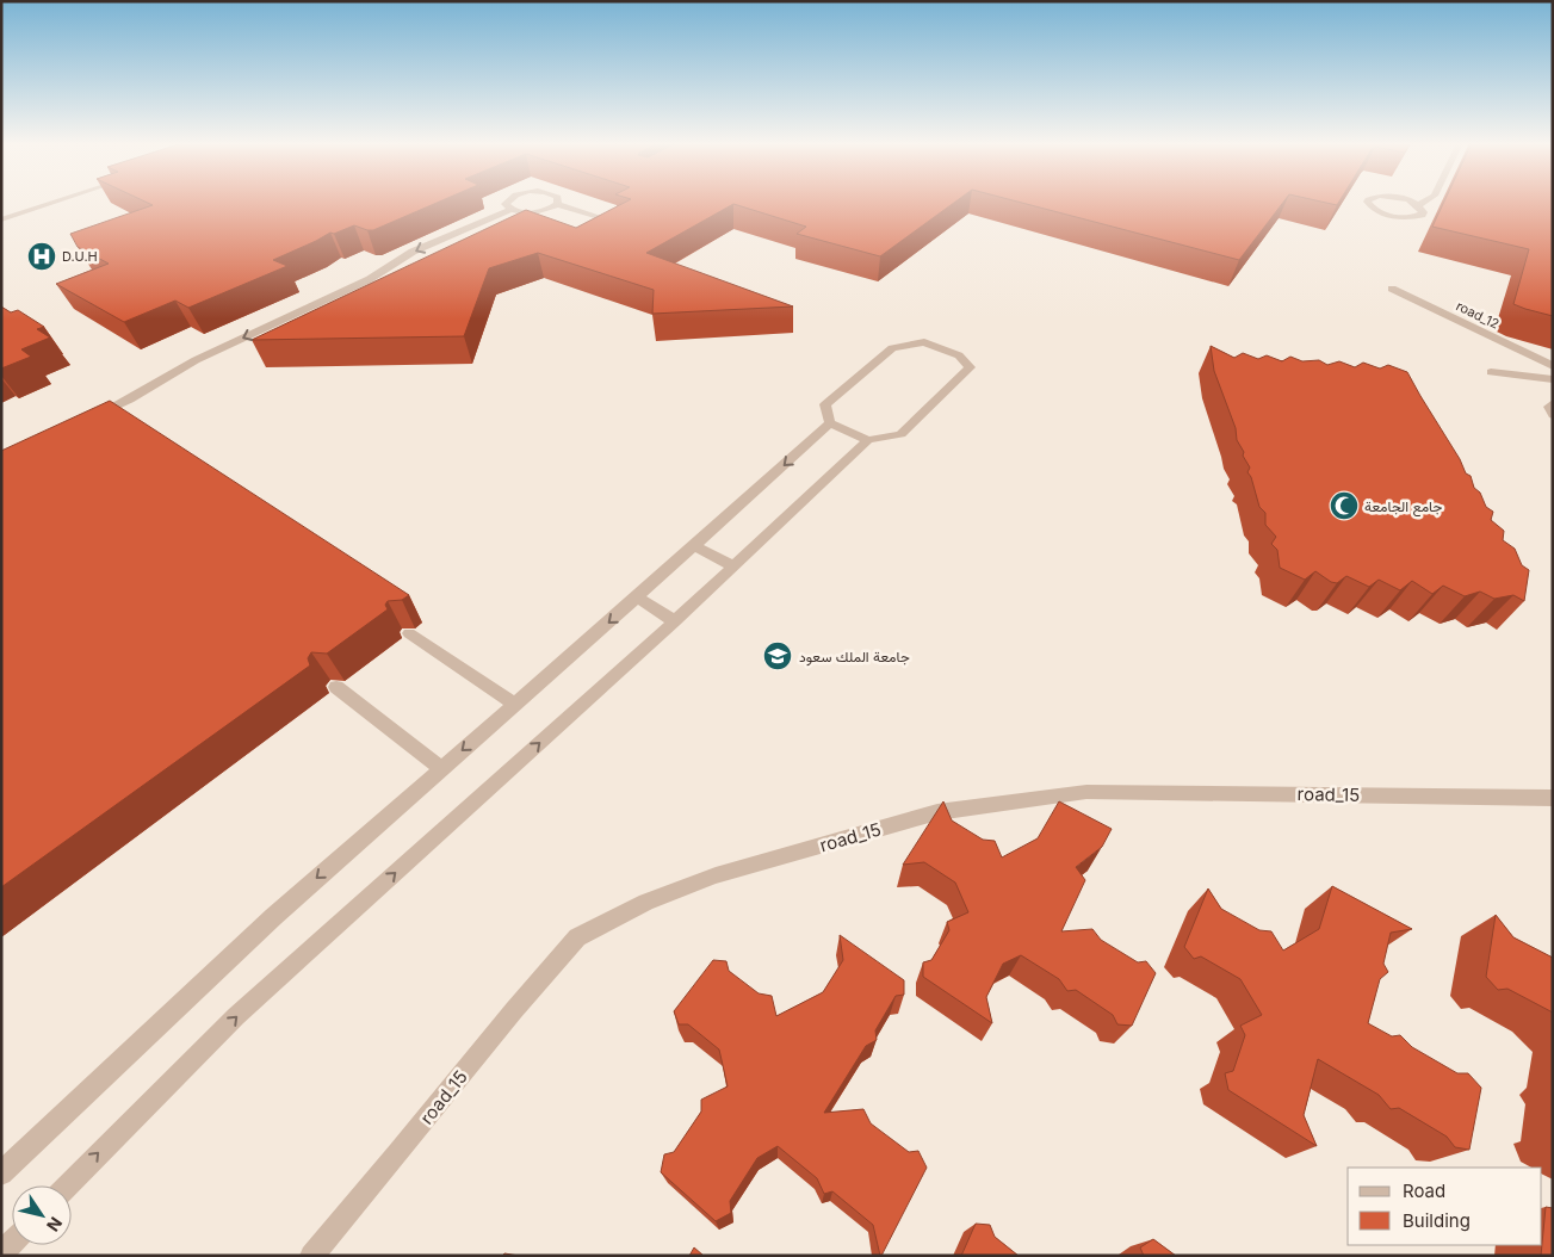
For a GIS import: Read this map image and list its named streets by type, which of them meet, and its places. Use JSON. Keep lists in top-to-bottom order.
{
  "streets": {
    "street": ["road_12", "road_15"]
  },
  "places": {
    "hospital": ["D.U.H"],
    "mosque": ["جامع الجامعة"],
    "school or university": ["جامعة الملك سعود"]
  },
  "legend": ["Road", "Building"],
  "north": "bottom right"
}
